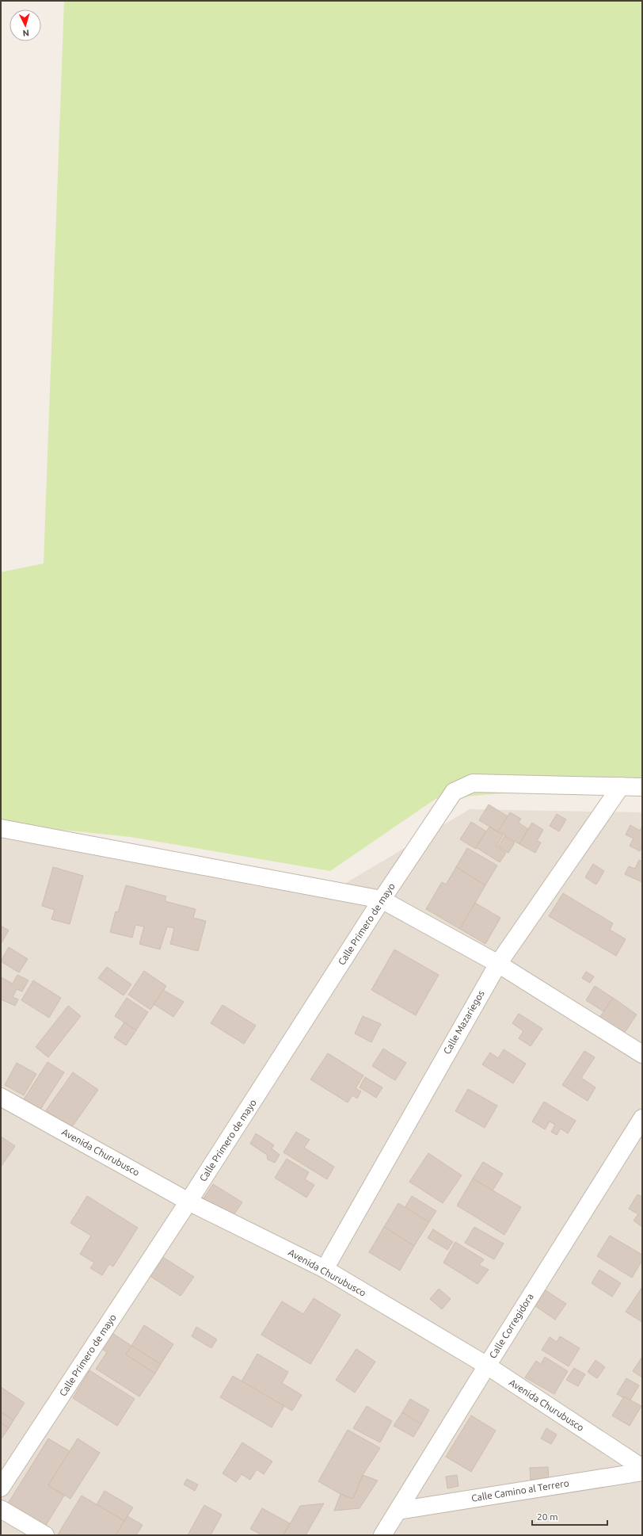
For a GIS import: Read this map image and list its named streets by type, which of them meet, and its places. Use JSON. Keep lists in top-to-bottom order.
{
  "streets": {
    "street": [
      "Calle Primero de mayo",
      "Calle Mazariegos",
      "Avenida Churubusco",
      "Calle Corregidora",
      "Calle Camino al Terrero"
    ]
  },
  "crossings": [
    ["Calle Primero de mayo", "Calle Mazariegos"],
    ["Calle Primero de mayo", "Avenida Churubusco"],
    ["Calle Mazariegos", "Avenida Churubusco"],
    ["Avenida Churubusco", "Calle Corregidora"],
    ["Calle Corregidora", "Calle Camino al Terrero"]
  ],
  "scale_bar": "20 m",
  "north": "bottom"
}
